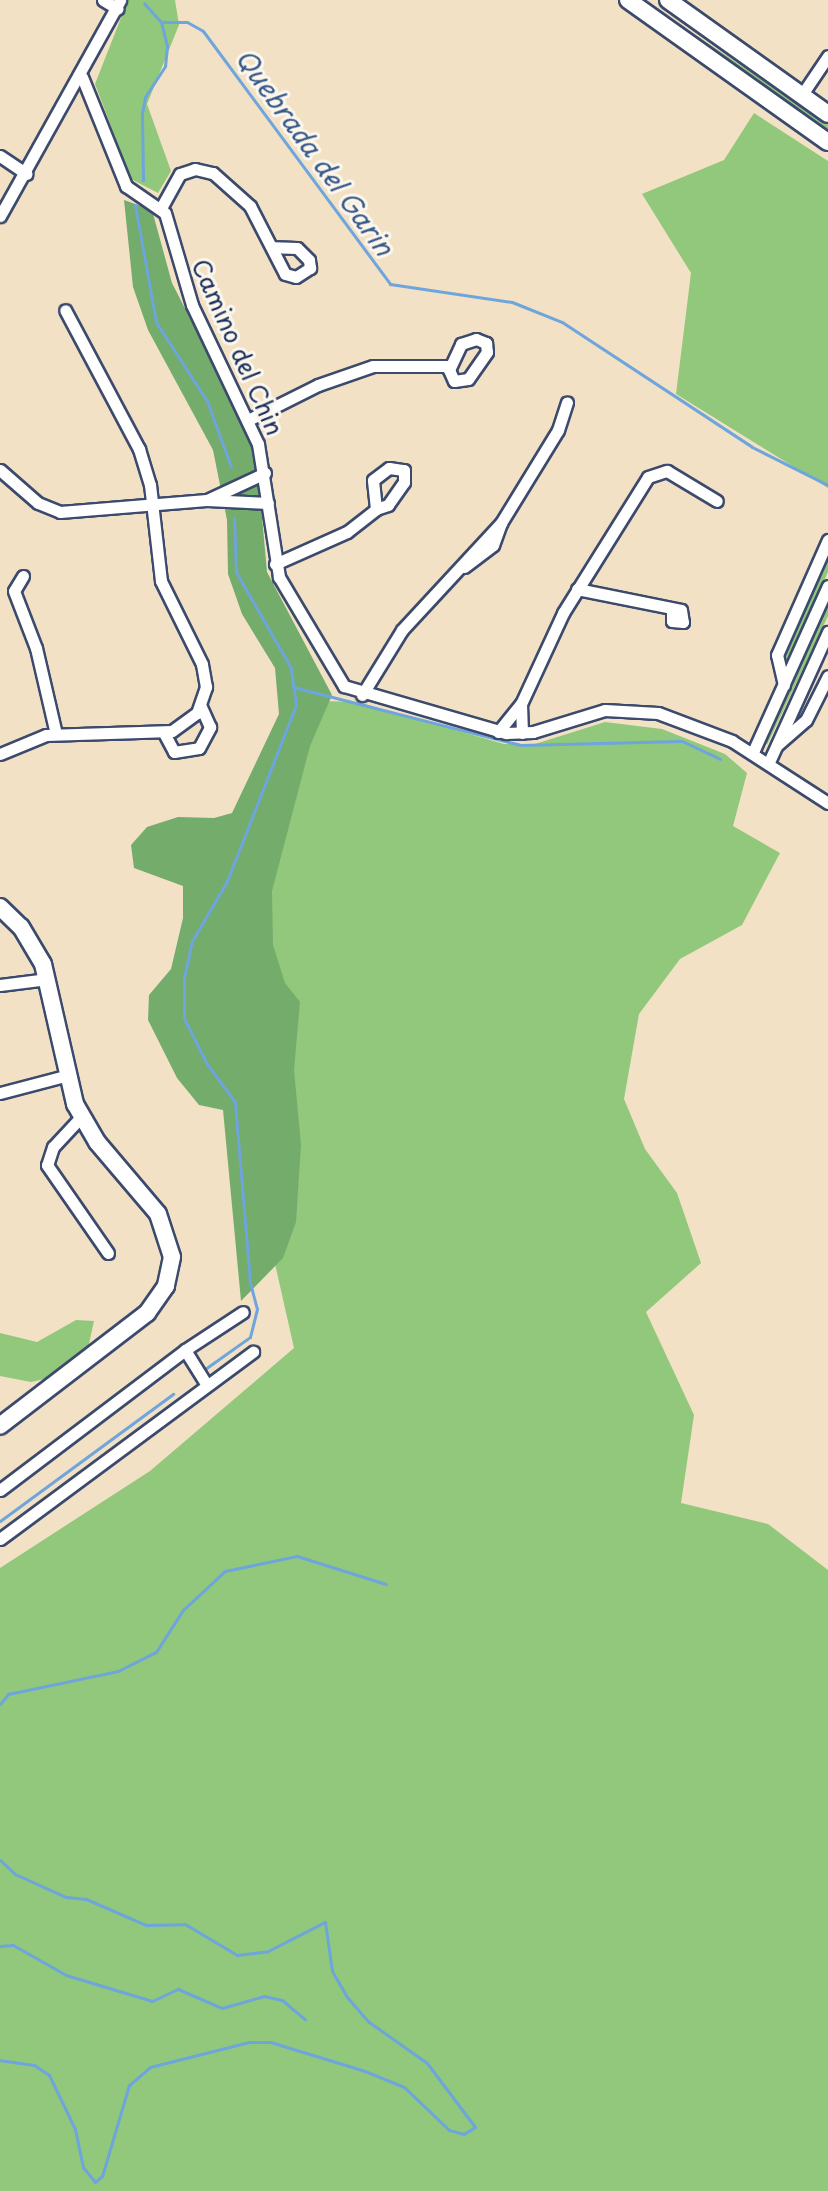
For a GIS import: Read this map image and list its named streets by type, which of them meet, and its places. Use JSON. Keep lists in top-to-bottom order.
{
  "streets": {
    "street": ["Camino del Chin"]
  },
  "water": ["Quebrada del Garin"]
}
